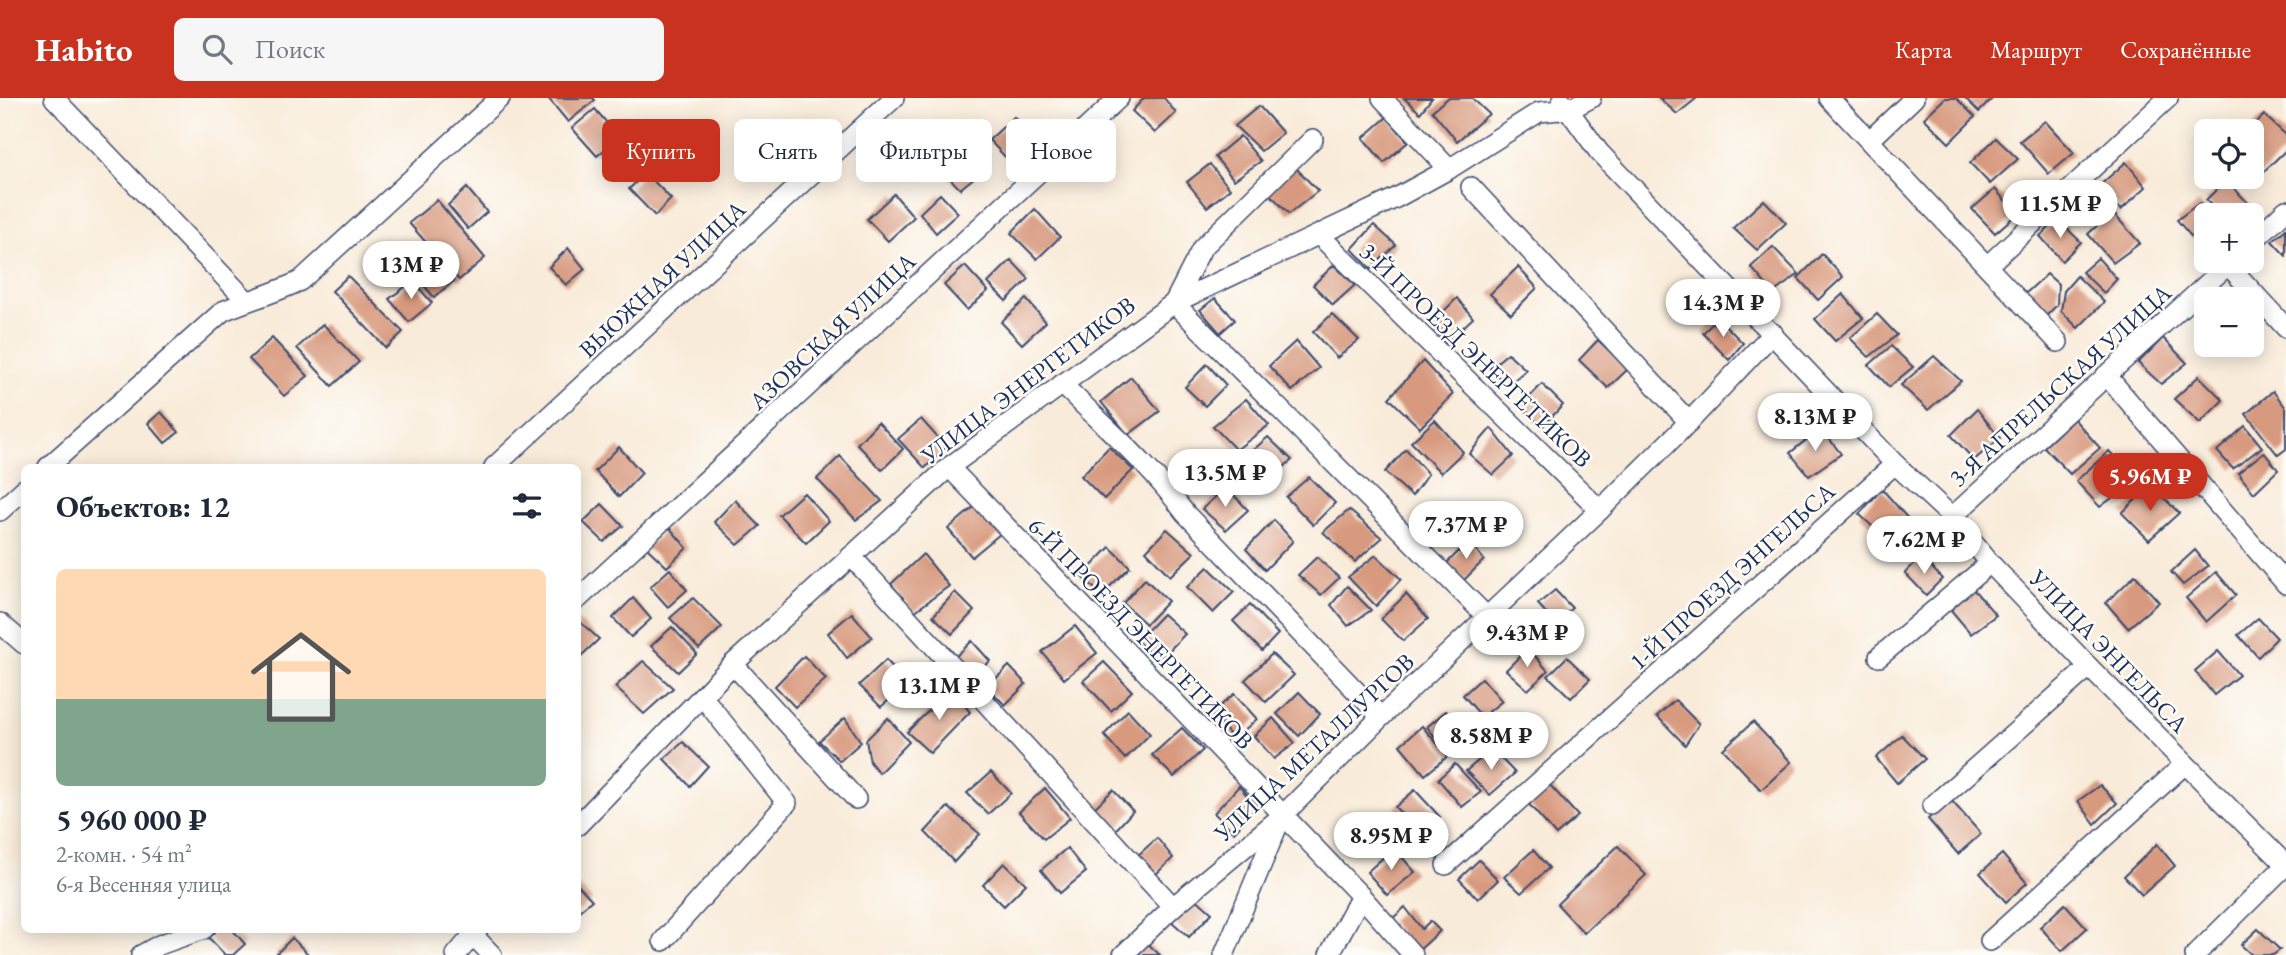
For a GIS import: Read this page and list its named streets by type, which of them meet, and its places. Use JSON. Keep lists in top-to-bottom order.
{
  "streets": {
    "street": [
      "ВЬЮЖНАЯ УЛИЦА",
      "АЗОВСКАЯ УЛИЦА",
      "3-Й ПРОЕЗД ЭНЕРГЕТИКОВ",
      "УЛИЦА ЭНЕРГЕТИКОВ",
      "3-Я АПРЕЛЬСКАЯ УЛИЦА",
      "1-Й ПРОЕЗД ЭНГЕЛЬСА",
      "6-Й ПРОЕЗД ЭНЕРГЕТИКОВ",
      "УЛИЦА ЭНГЕЛЬСА",
      "УЛИЦА МЕТАЛЛУРГОВ"
    ]
  },
  "crossings": [
    ["3-Й ПРОЕЗД ЭНЕРГЕТИКОВ", "УЛИЦА ЭНЕРГЕТИКОВ"],
    ["3-Й ПРОЕЗД ЭНЕРГЕТИКОВ", "УЛИЦА МЕТАЛЛУРГОВ"],
    ["УЛИЦА ЭНЕРГЕТИКОВ", "6-Й ПРОЕЗД ЭНЕРГЕТИКОВ"],
    ["УЛИЦА ЭНЕРГЕТИКОВ", "УЛИЦА ЭНГЕЛЬСА"],
    ["3-Я АПРЕЛЬСКАЯ УЛИЦА", "УЛИЦА ЭНГЕЛЬСА"],
    ["1-Й ПРОЕЗД ЭНГЕЛЬСА", "УЛИЦА ЭНГЕЛЬСА"],
    ["6-Й ПРОЕЗД ЭНЕРГЕТИКОВ", "УЛИЦА МЕТАЛЛУРГОВ"],
    ["УЛИЦА ЭНГЕЛЬСА", "УЛИЦА МЕТАЛЛУРГОВ"]
  ],
  "page": {
    "header": "Habito",
    "search": "Поиск",
    "nav": ["Карта", "Маршрут", "Сохранённые"],
    "map_buttons": ["+", "−"],
    "chip": [
      "Купить",
      "Снять",
      "Фильтры",
      "Новое"
    ],
    "price": [
      "11.5M ₽",
      "13M ₽",
      "14.3M ₽",
      "8.13M ₽",
      "13.5M ₽",
      "5.96M ₽",
      "7.37M ₽",
      "7.62M ₽",
      "9.43M ₽",
      "13.1M ₽",
      "8.58M ₽",
      "8.95M ₽"
    ],
    "heading": "Объектов: 12",
    "list": [
      {
        "name": "5 960 000 ₽",
        "note": "2-комн. · 54 m² · 6-я Весенняя улица"
      }
    ]
  }
}
